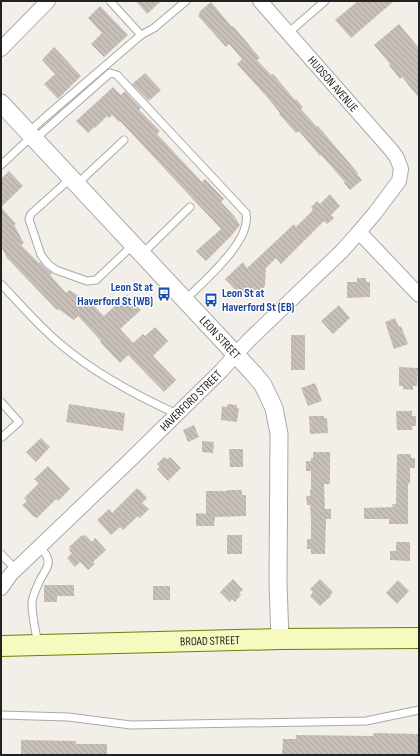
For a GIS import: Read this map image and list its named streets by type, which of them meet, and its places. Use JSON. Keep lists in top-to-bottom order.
{
  "streets": {
    "main road": ["BROAD STREET"],
    "street": ["HUDSON AVENUE", "LEON STREET", "HAVERFORD STREET"]
  },
  "crossings": [
    ["HUDSON AVENUE", "HAVERFORD STREET"],
    ["LEON STREET", "HAVERFORD STREET"],
    ["LEON STREET", "BROAD STREET"]
  ],
  "places": {
    "bus stop": ["Leon St at Haverford St (WB)", "Leon St at Haverford St (EB)"]
  }
}
